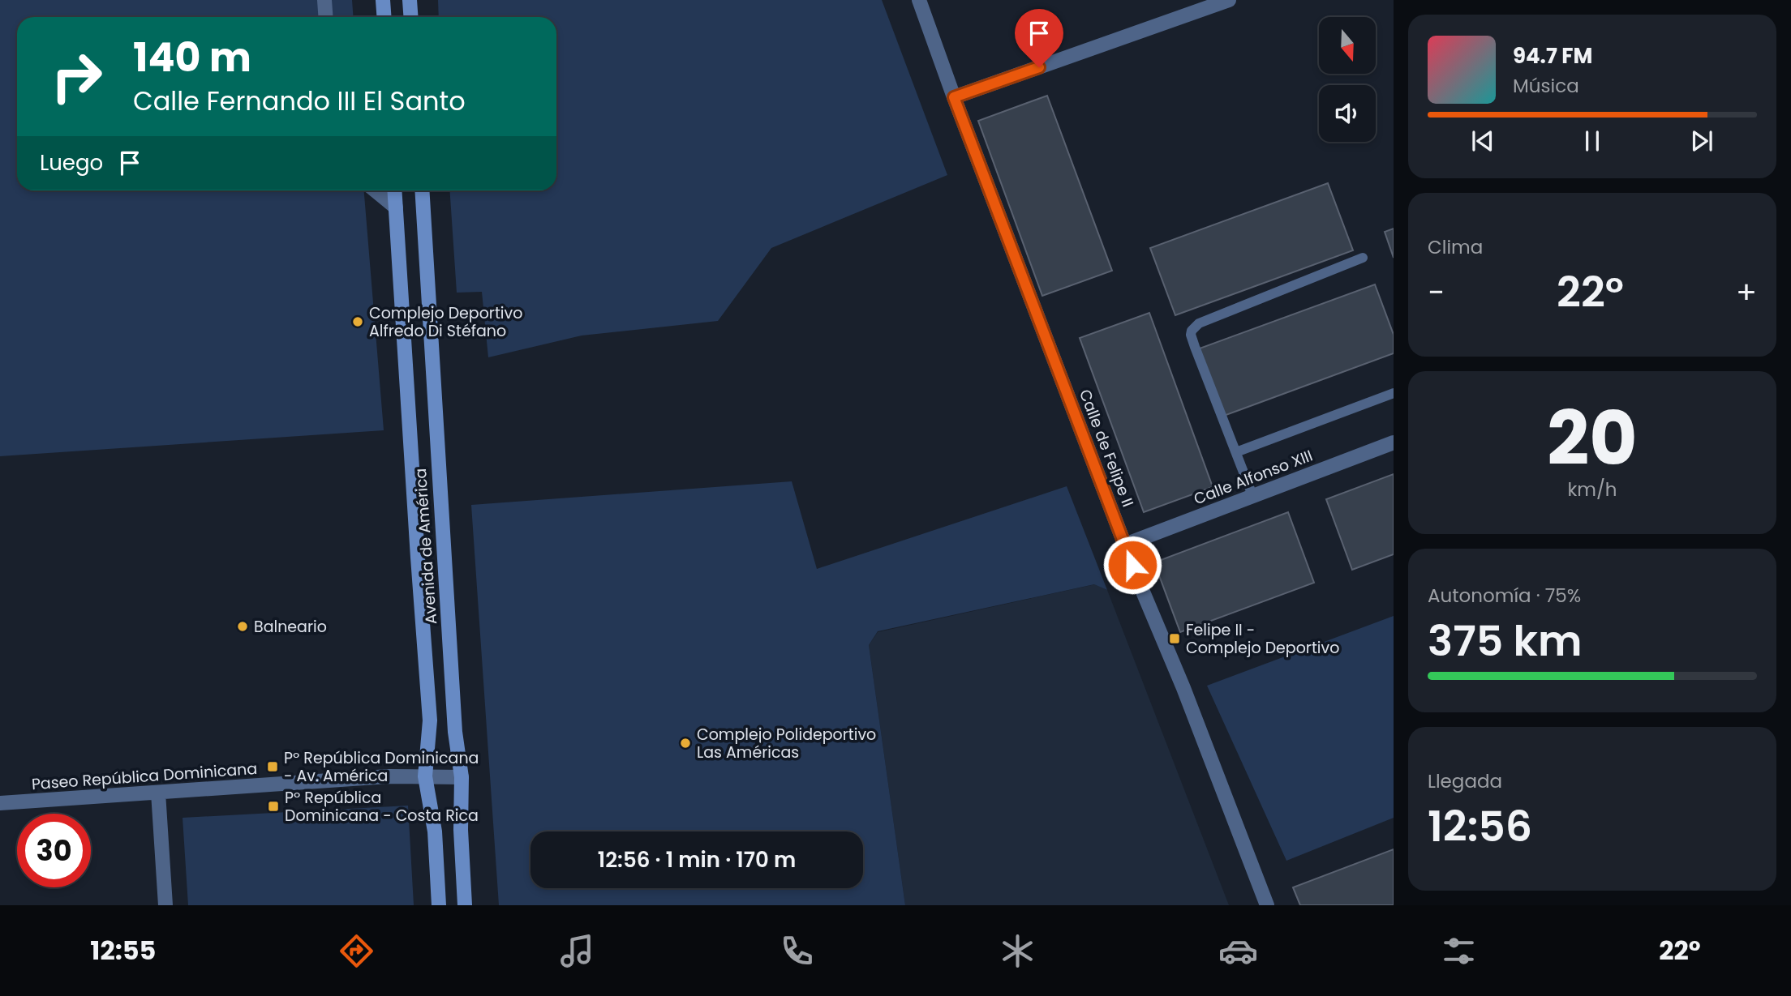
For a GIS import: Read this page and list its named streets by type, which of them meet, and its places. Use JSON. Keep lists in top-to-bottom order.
{
  "streets": {
    "main road": ["Avenida de América"],
    "street": ["Calle de Felipe II", "Calle Alfonso XIII", "Paseo República Dominicana"]
  },
  "crossings": [
    ["Calle de Felipe II", "Calle Alfonso XIII"],
    ["Avenida de América", "Paseo República Dominicana"]
  ],
  "places": {
    "other": ["Complejo Deportivo Alfredo Di Stéfano", "Balneario", "Complejo Polideportivo Las Américas"],
    "transit": ["Felipe II - Complejo Deportivo", "Pº República Dominicana - Av. América", "Pº República Dominicana - Costa Rica"]
  },
  "north": "bottom",
  "page": {
    "turn": ["140 m", "Calle Fernando III El Santo"],
    "song": ["94.7 FM", "Música"],
    "then": "Luego",
    "tile": [
      "Clima",
      ["20", "km/h"],
      ["Autonomía · 75%", "375 km"],
      ["Llegada", "12:56"]
    ],
    "heat": ["−", "22°", "+"],
    "limit": "30",
    "trip": "12:56 · 1 min · 170 m",
    "tabs": ["12:55", "22°"]
  }
}
